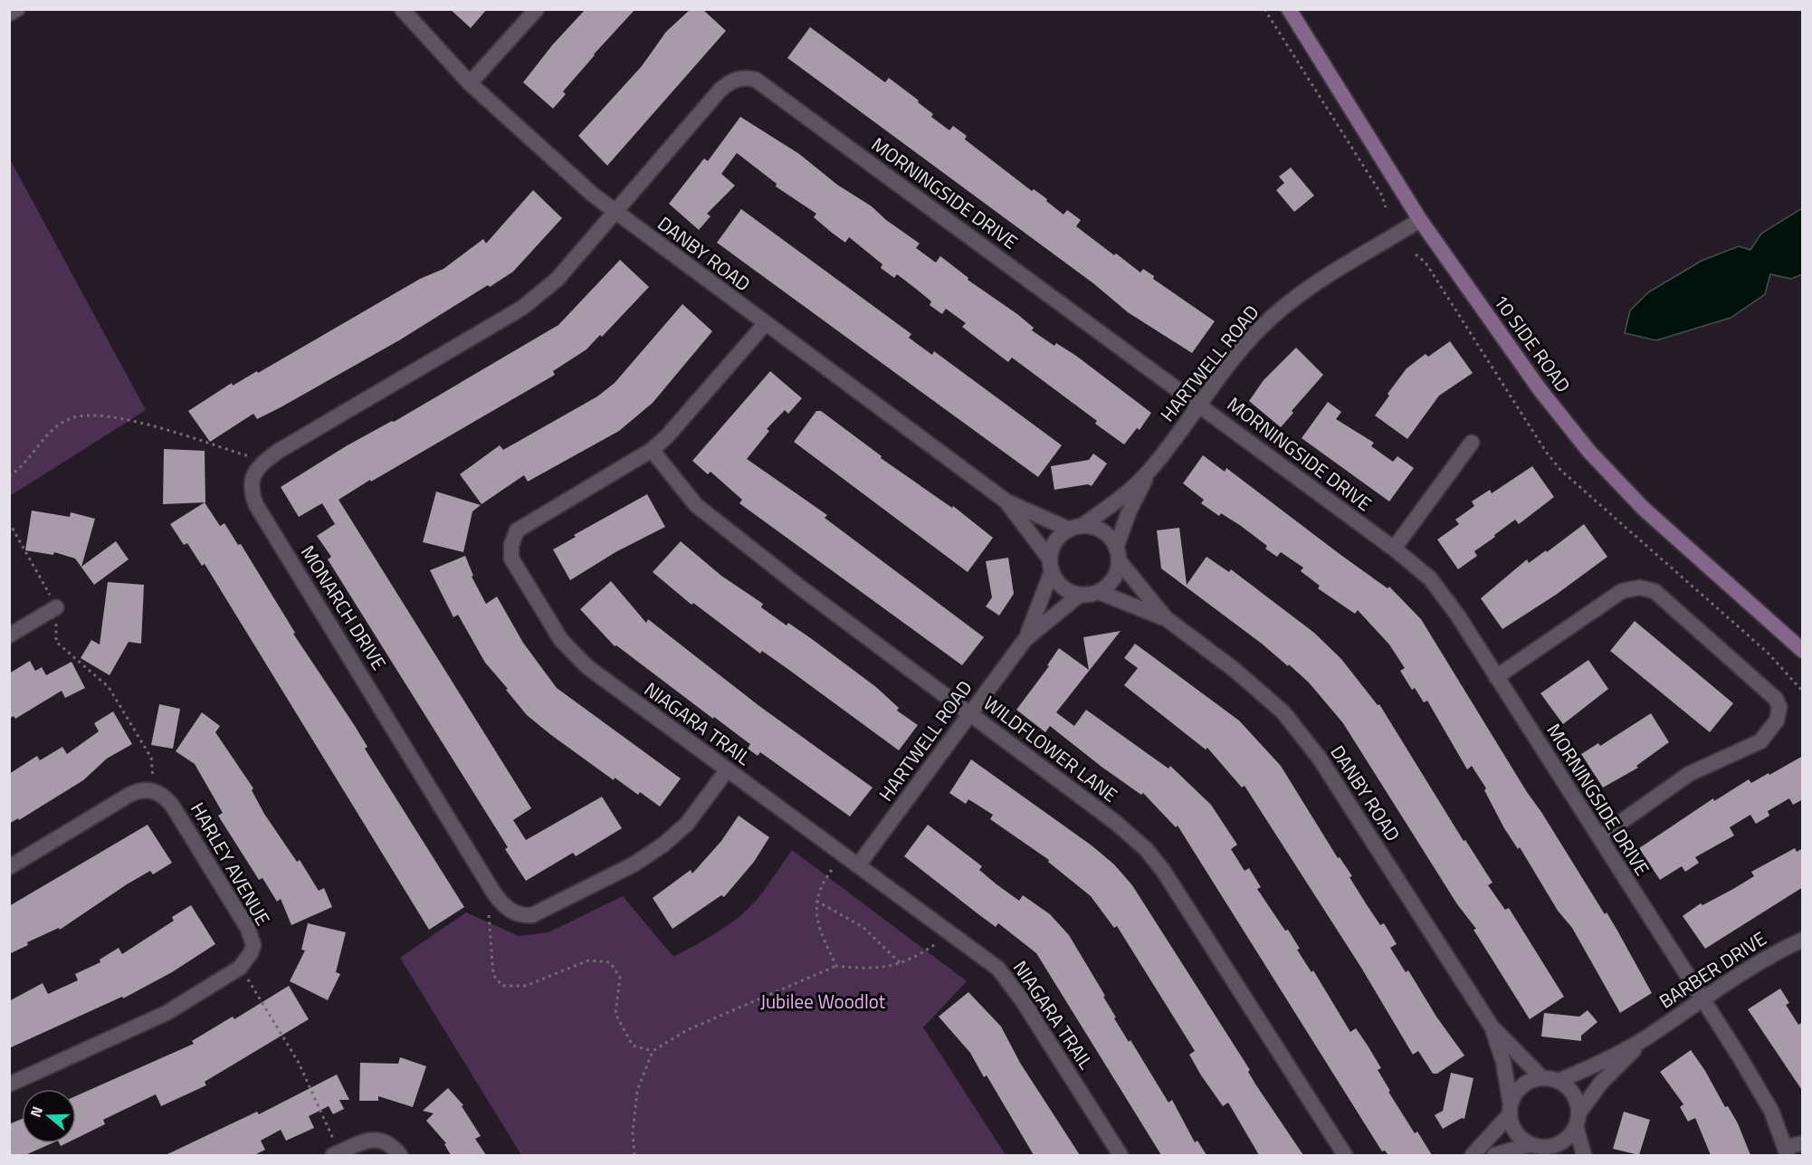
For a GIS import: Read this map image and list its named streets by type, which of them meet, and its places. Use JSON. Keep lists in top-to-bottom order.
{
  "streets": {
    "main road": ["10 SIDE ROAD"],
    "street": [
      "MORNINGSIDE DRIVE",
      "DANBY ROAD",
      "HARTWELL ROAD",
      "MONARCH DRIVE",
      "NIAGARA TRAIL",
      "WILDFLOWER LANE",
      "HARLEY AVENUE",
      "BARBER DRIVE"
    ]
  },
  "crossings": [
    ["MORNINGSIDE DRIVE", "DANBY ROAD"],
    ["MORNINGSIDE DRIVE", "HARTWELL ROAD"],
    ["MORNINGSIDE DRIVE", "BARBER DRIVE"],
    ["DANBY ROAD", "HARTWELL ROAD"],
    ["DANBY ROAD", "NIAGARA TRAIL"],
    ["DANBY ROAD", "BARBER DRIVE"],
    ["10 SIDE ROAD", "HARTWELL ROAD"],
    ["HARTWELL ROAD", "NIAGARA TRAIL"],
    ["HARTWELL ROAD", "WILDFLOWER LANE"],
    ["MONARCH DRIVE", "NIAGARA TRAIL"],
    ["NIAGARA TRAIL", "WILDFLOWER LANE"]
  ],
  "parks": ["Jubilee Woodlot"],
  "north": "left"
}
